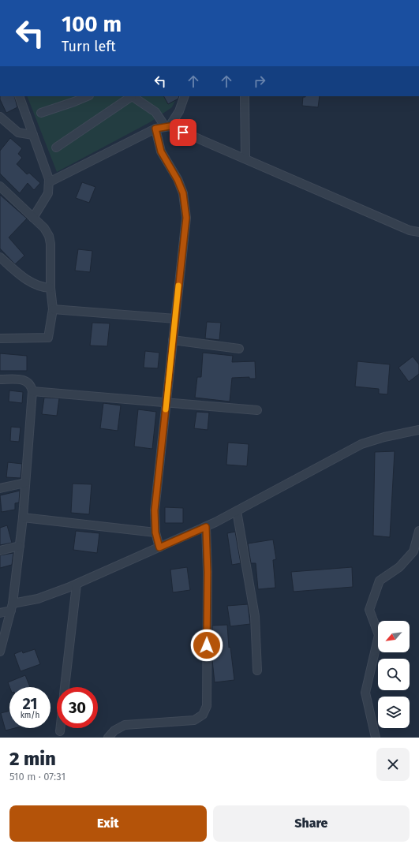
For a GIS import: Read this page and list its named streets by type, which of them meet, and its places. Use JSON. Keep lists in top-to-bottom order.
{
  "north": "bottom left",
  "page": {
    "turn": ["100 m", "Turn left"],
    "speed": "21 km/h",
    "limit": "30",
    "heading": ["2 min", "510 m · 07:31"],
    "buttons": ["Exit", "Share"]
  }
}
